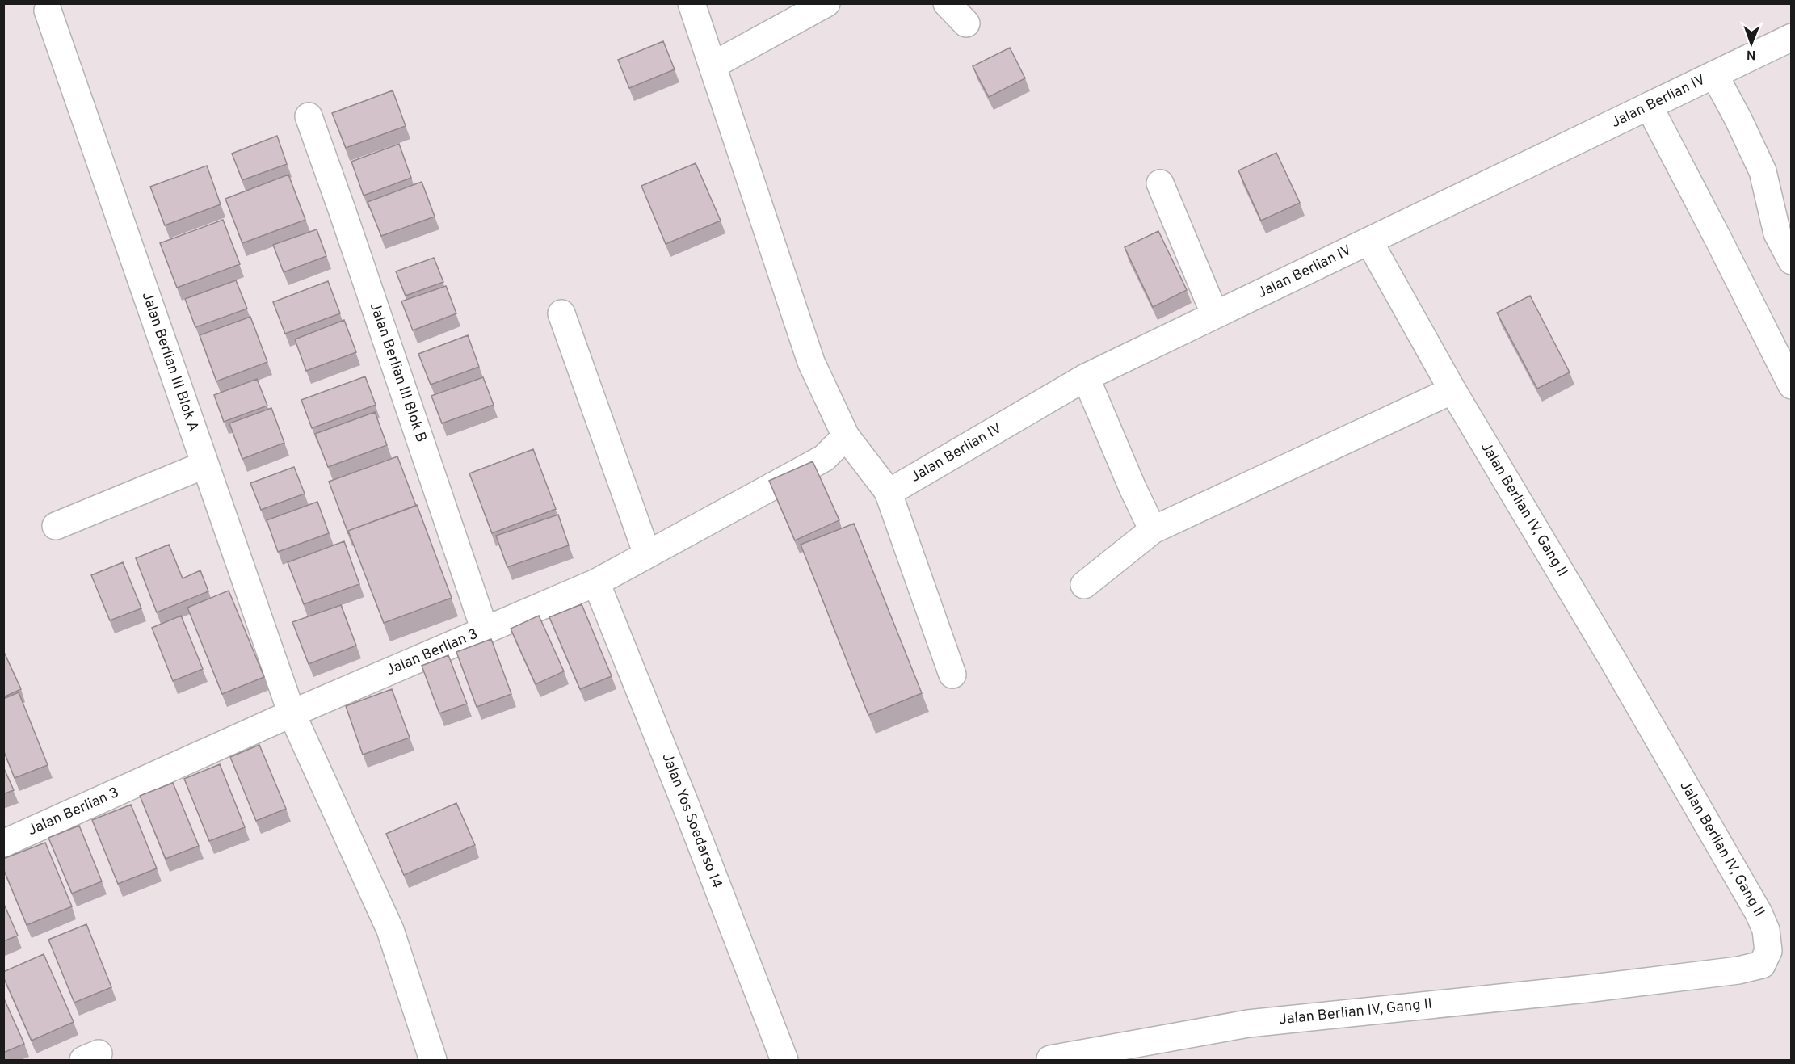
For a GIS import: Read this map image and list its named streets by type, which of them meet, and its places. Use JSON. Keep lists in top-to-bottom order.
{
  "streets": {
    "street": [
      "Jalan Berlian IV",
      "Jalan Berlian III Blok A",
      "Jalan Berlian III Blok B",
      "Jalan Berlian IV, Gang II",
      "Jalan Berlian 3",
      "Jalan Yos Soedarso 14"
    ]
  },
  "crossings": [
    ["Jalan Berlian IV", "Jalan Berlian IV, Gang II"],
    ["Jalan Berlian III Blok A", "Jalan Berlian 3"],
    ["Jalan Berlian III Blok B", "Jalan Berlian 3"],
    ["Jalan Berlian 3", "Jalan Yos Soedarso 14"]
  ],
  "north": "bottom"
}
